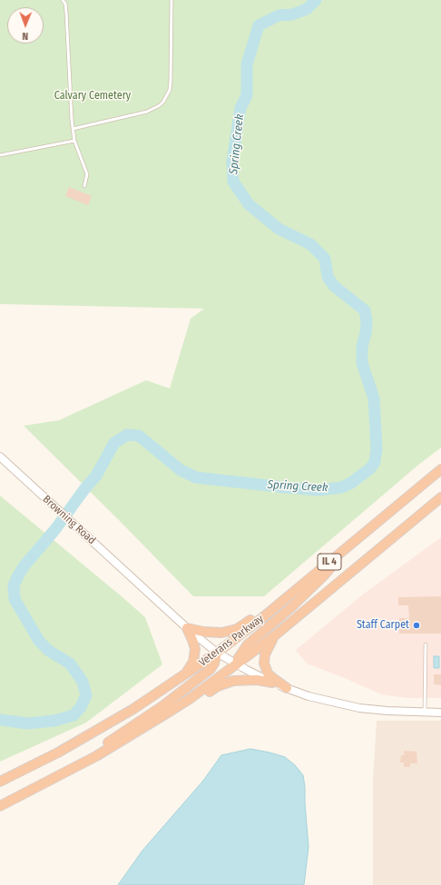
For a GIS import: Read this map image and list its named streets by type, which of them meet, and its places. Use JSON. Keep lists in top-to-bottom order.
{
  "streets": {
    "highway": ["IL 4", "Veterans Parkway"],
    "street": ["Browning Road"]
  },
  "crossings": [
    ["Browning Road", "Veterans Parkway"]
  ],
  "water": ["Spring Creek"],
  "parks": ["Calvary Cemetery"],
  "places": ["Staff Carpet"],
  "north": "bottom"
}
